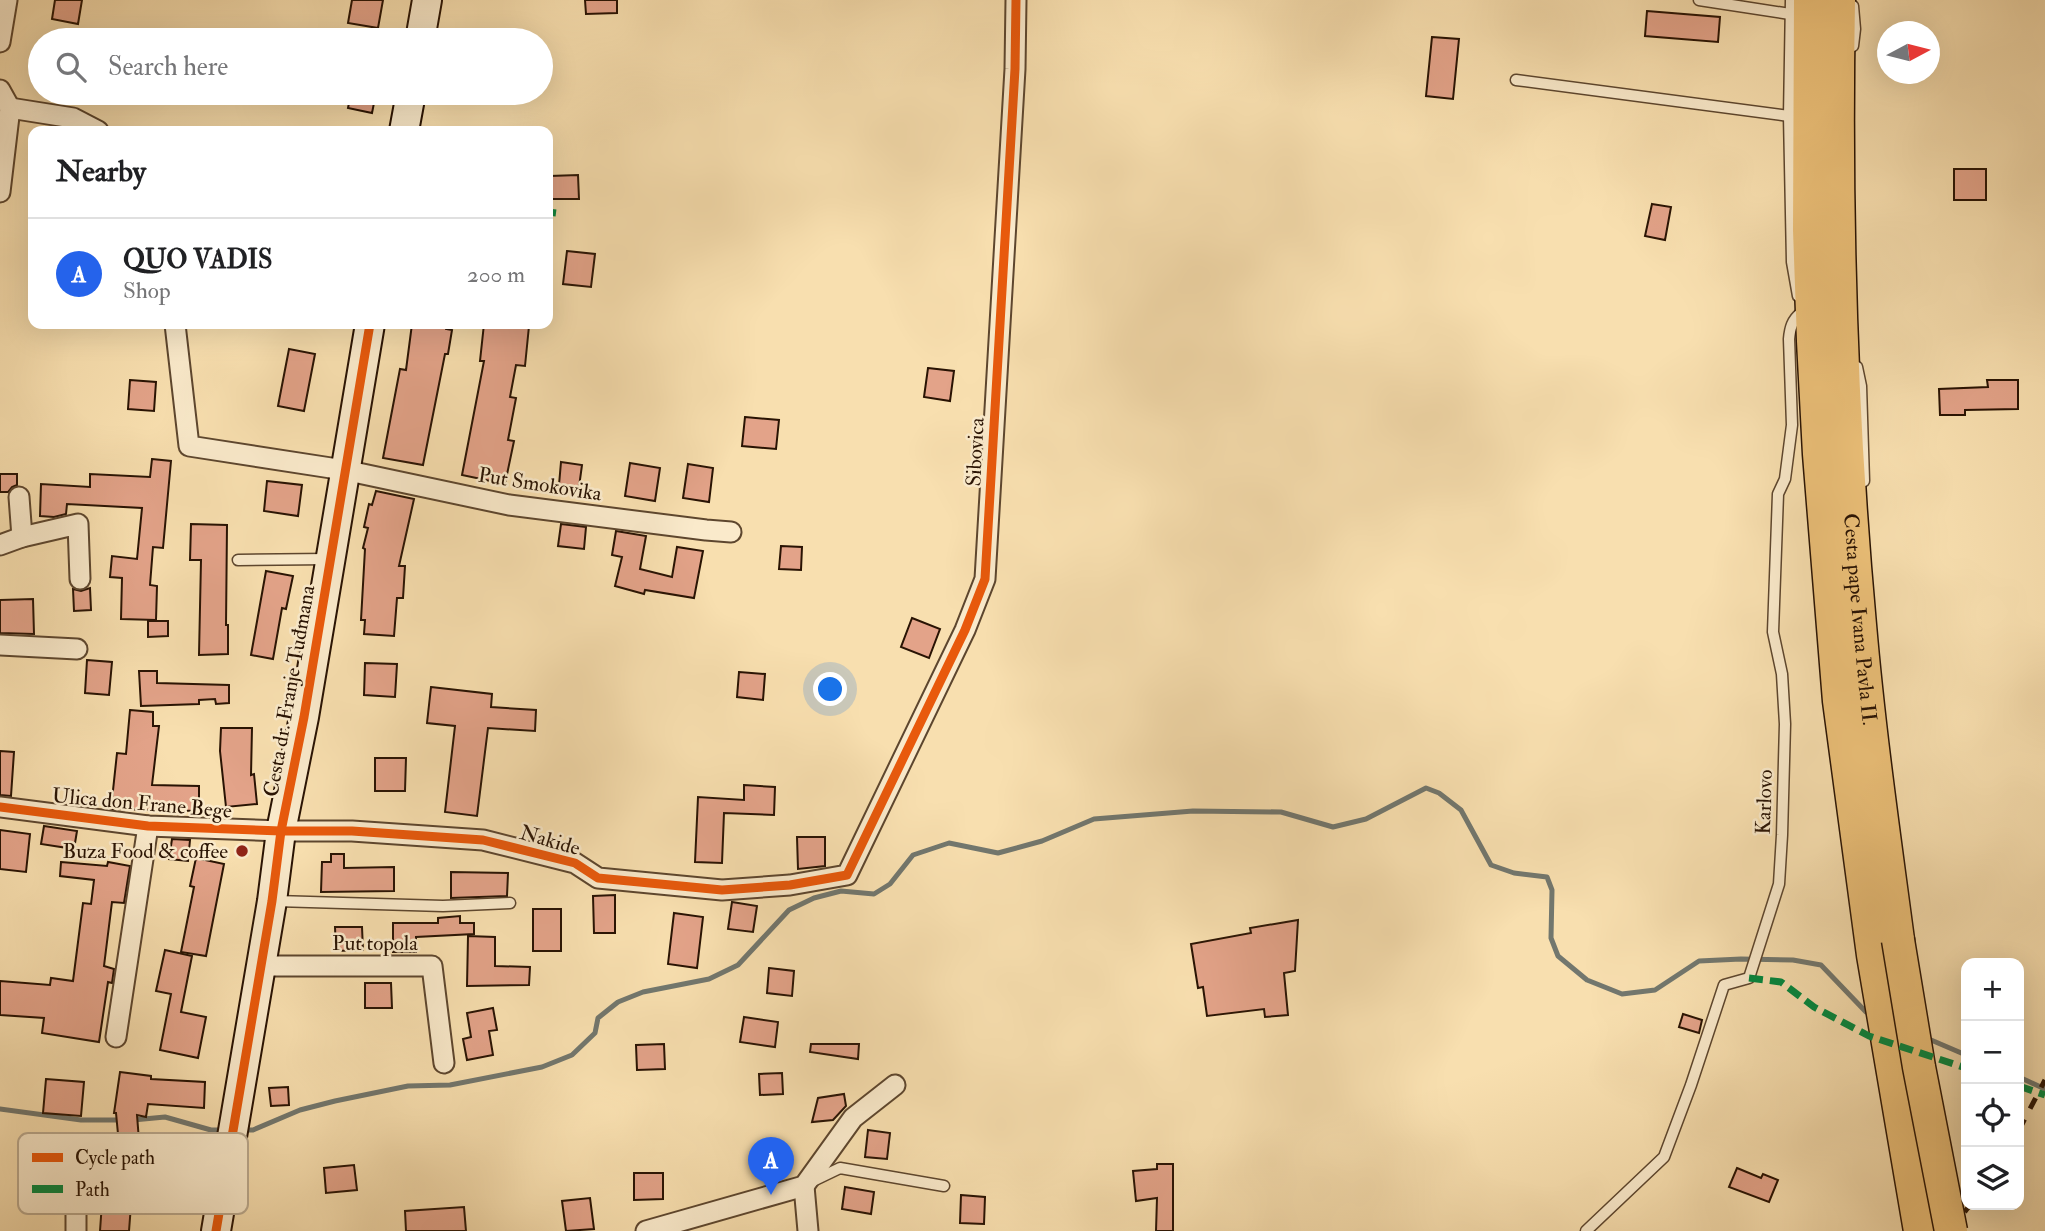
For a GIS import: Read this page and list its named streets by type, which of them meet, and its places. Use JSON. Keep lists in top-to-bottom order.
{
  "streets": {
    "main road": ["Cesta pape Ivana Pavla II.", "Cesta dr. Franje Tuđmana"],
    "street": [
      "Sibovica",
      "Put Smokovika",
      "Ulica don Frane Bege",
      "Nakide",
      "Put topola"
    ],
    "lane": ["Karlovo"]
  },
  "crossings": [
    ["Sibovica", "Nakide"],
    ["Put Smokovika", "Cesta dr. Franje Tuđmana"],
    ["Cesta dr. Franje Tuđmana", "Ulica don Frane Bege"],
    ["Cesta dr. Franje Tuđmana", "Nakide"],
    ["Cesta dr. Franje Tuđmana", "Put topola"],
    ["Ulica don Frane Bege", "Nakide"]
  ],
  "places": ["Buza Food & coffee"],
  "legend": ["Cycle path", "Path"],
  "north": "right",
  "page": {
    "search": "Search here",
    "heading": "Nearby",
    "list": [
      {
        "mark": "A",
        "name": "QUO VADIS",
        "note": "Shop",
        "value": "200 m"
      }
    ],
    "map_buttons": ["+", "−"],
    "pins": "A"
  }
}
